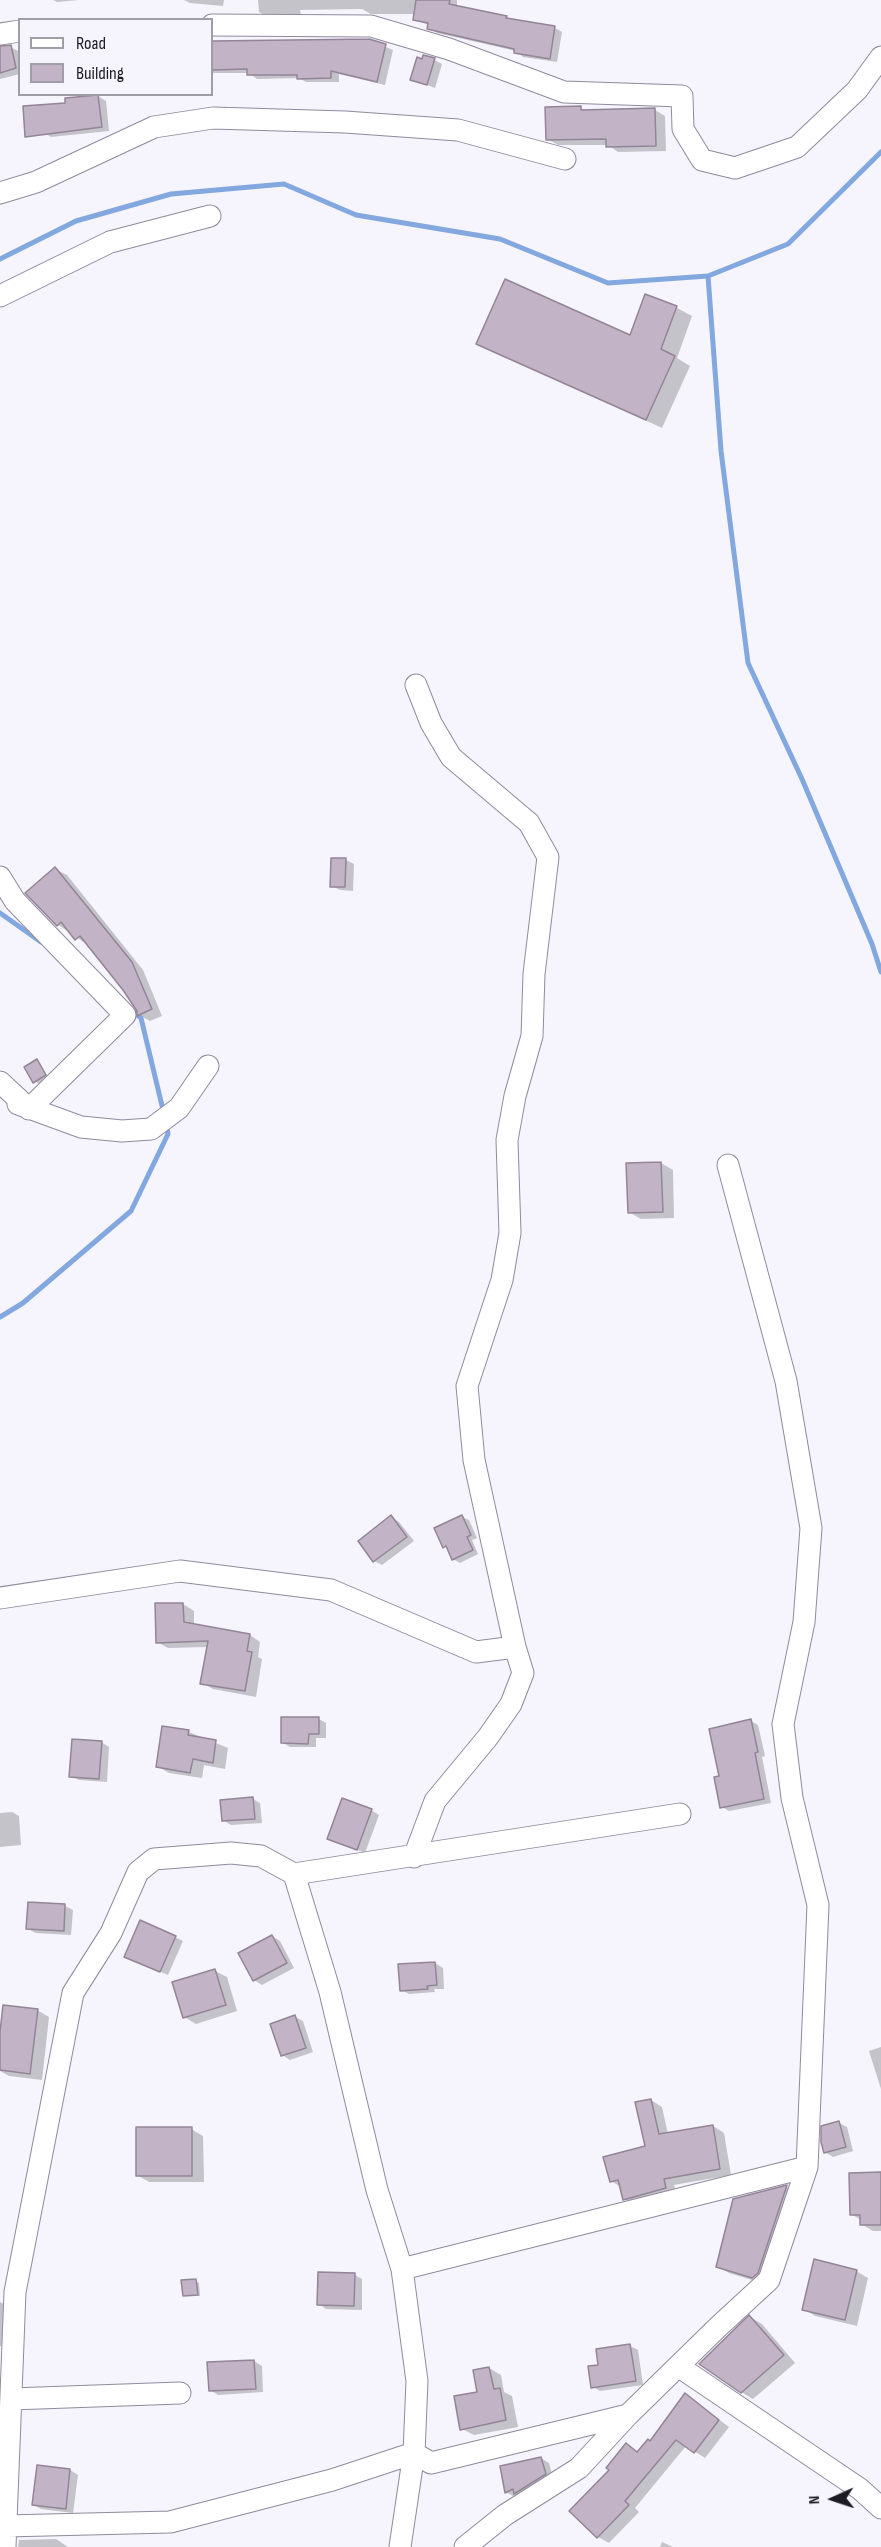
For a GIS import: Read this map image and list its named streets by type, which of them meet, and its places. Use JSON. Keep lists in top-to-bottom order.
{
  "legend": ["Road", "Building"],
  "north": "left"
}
